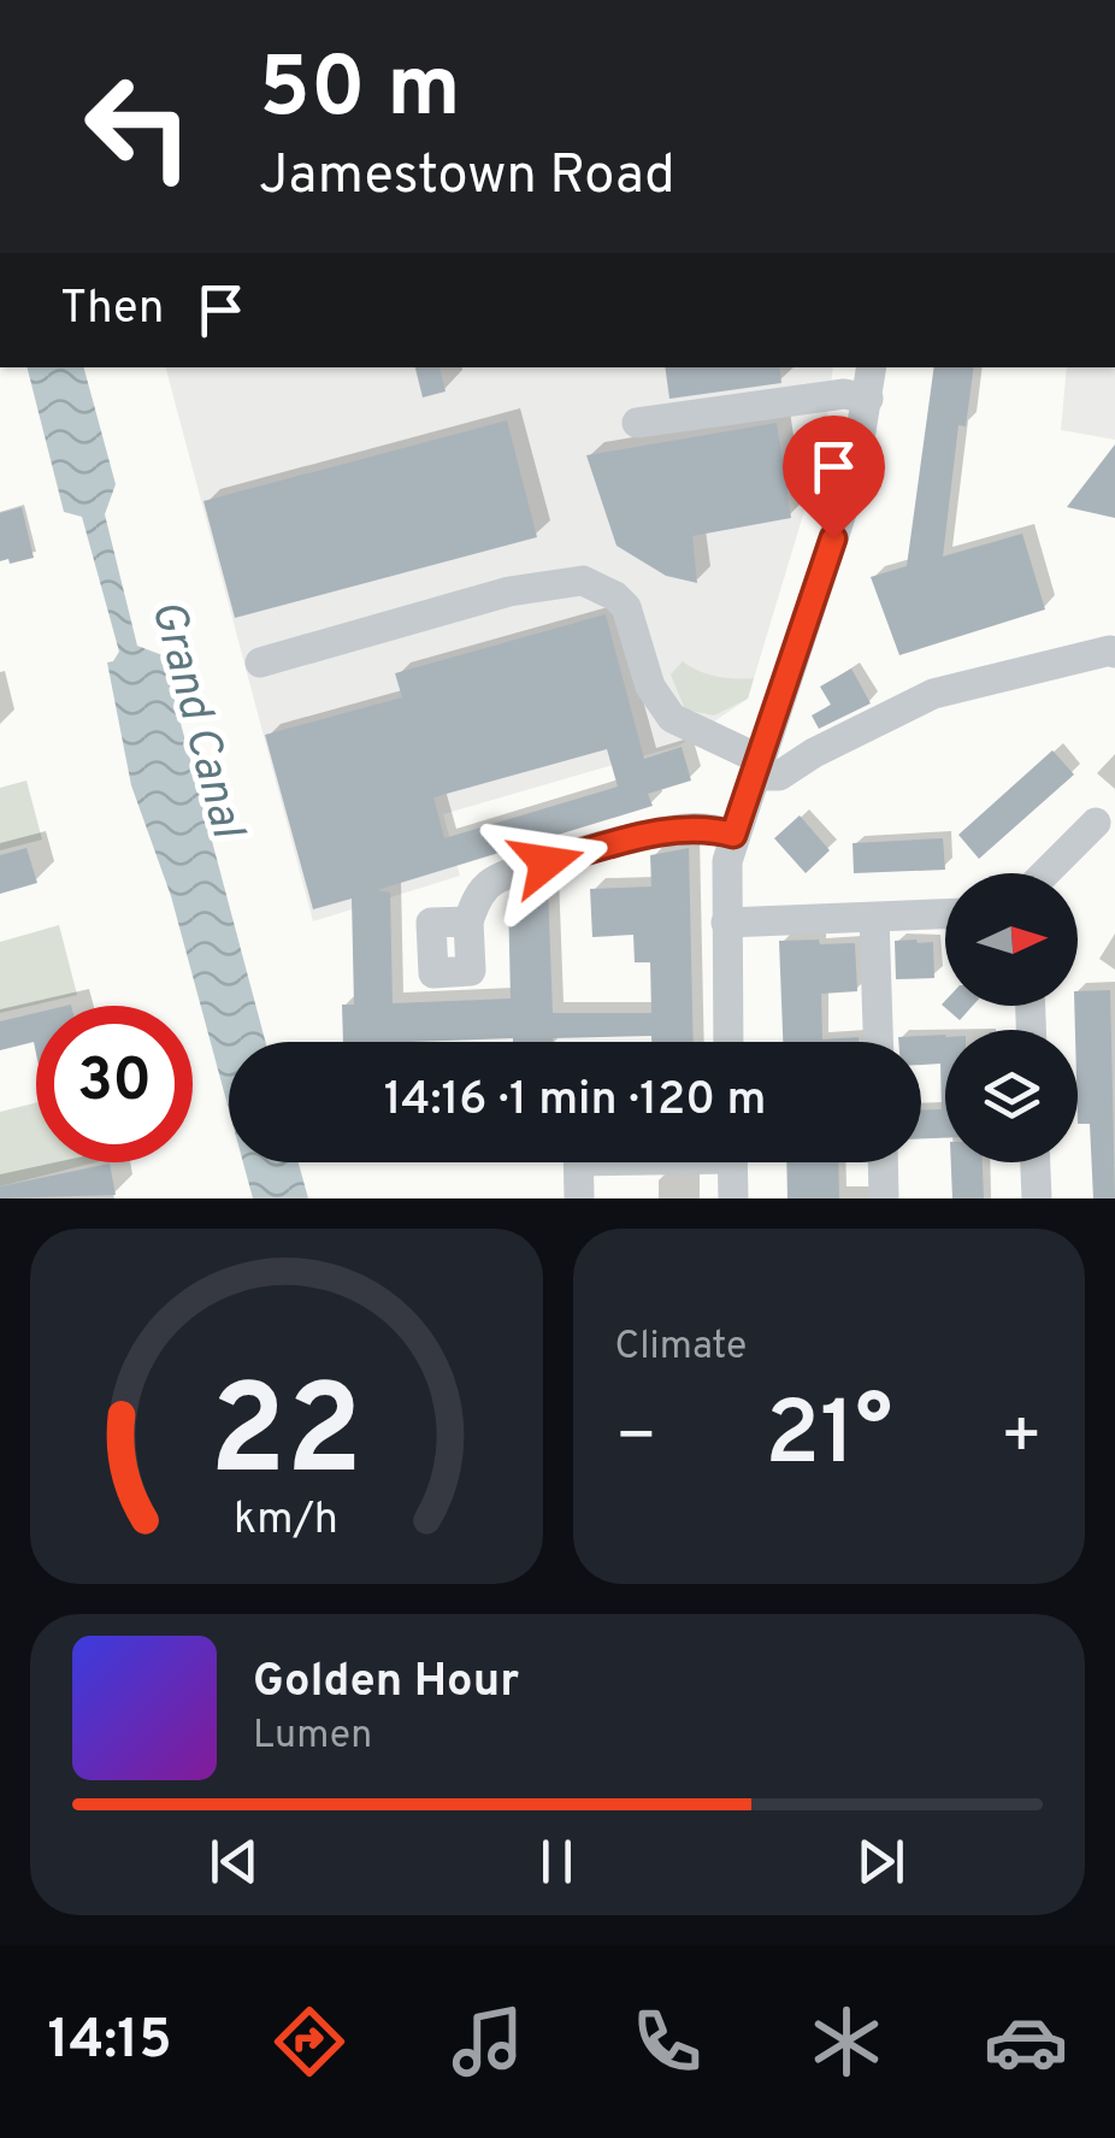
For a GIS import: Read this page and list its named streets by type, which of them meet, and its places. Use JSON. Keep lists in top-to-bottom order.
{
  "water": ["Grand Canal"],
  "north": "right",
  "page": {
    "turn": ["50 m", "Jamestown Road"],
    "then": "Then",
    "limit": "30",
    "trip": "14:16 · 1 min · 120 m",
    "tile": "Climate",
    "heat": ["−", "21°", "+"],
    "song": ["Golden Hour", "Lumen"],
    "tabs": "14:15",
    "gauge": ["22", "km/h"]
  }
}
